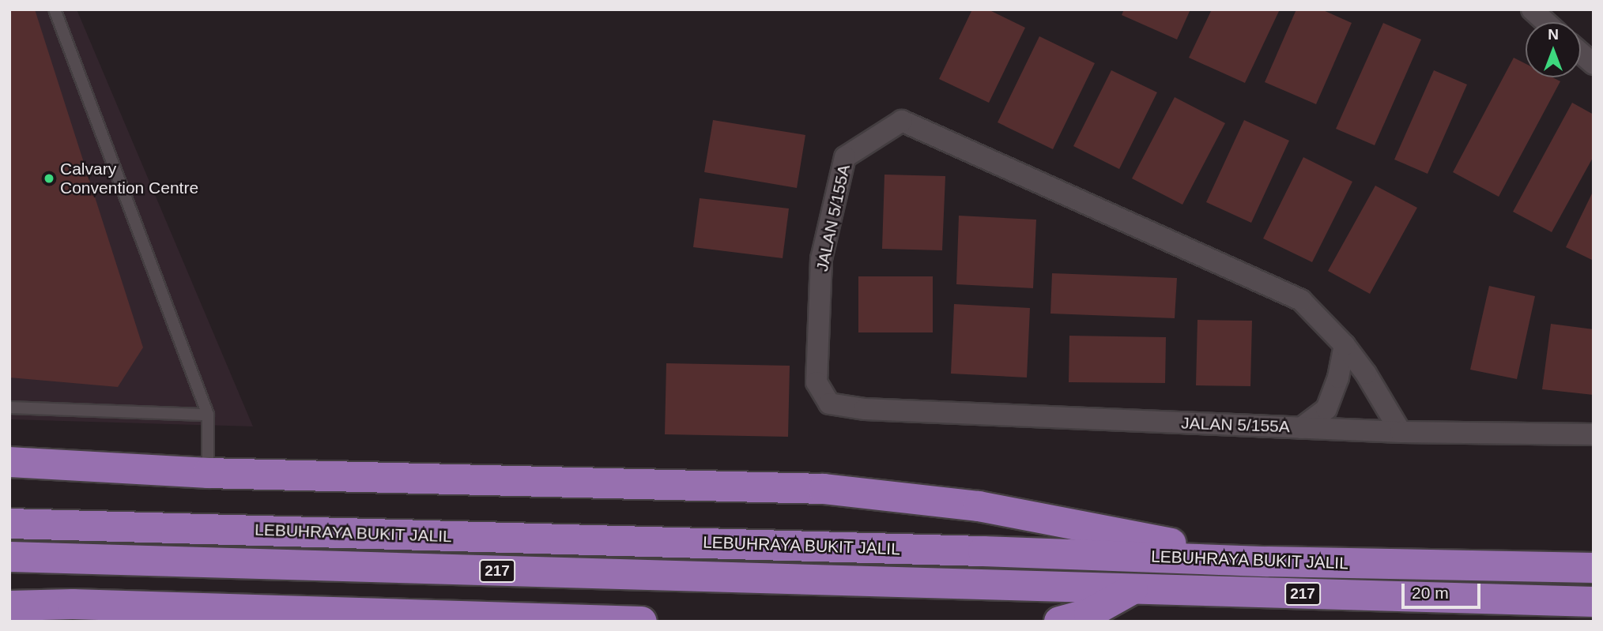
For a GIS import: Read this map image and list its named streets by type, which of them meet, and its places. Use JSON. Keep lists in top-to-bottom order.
{
  "streets": {
    "highway": ["LEBUHRAYA BUKIT JALIL", "217"],
    "street": ["JALAN 5/155A"]
  },
  "places": ["Calvary Convention Centre"],
  "scale_bar": "20 m",
  "north": "top"
}
